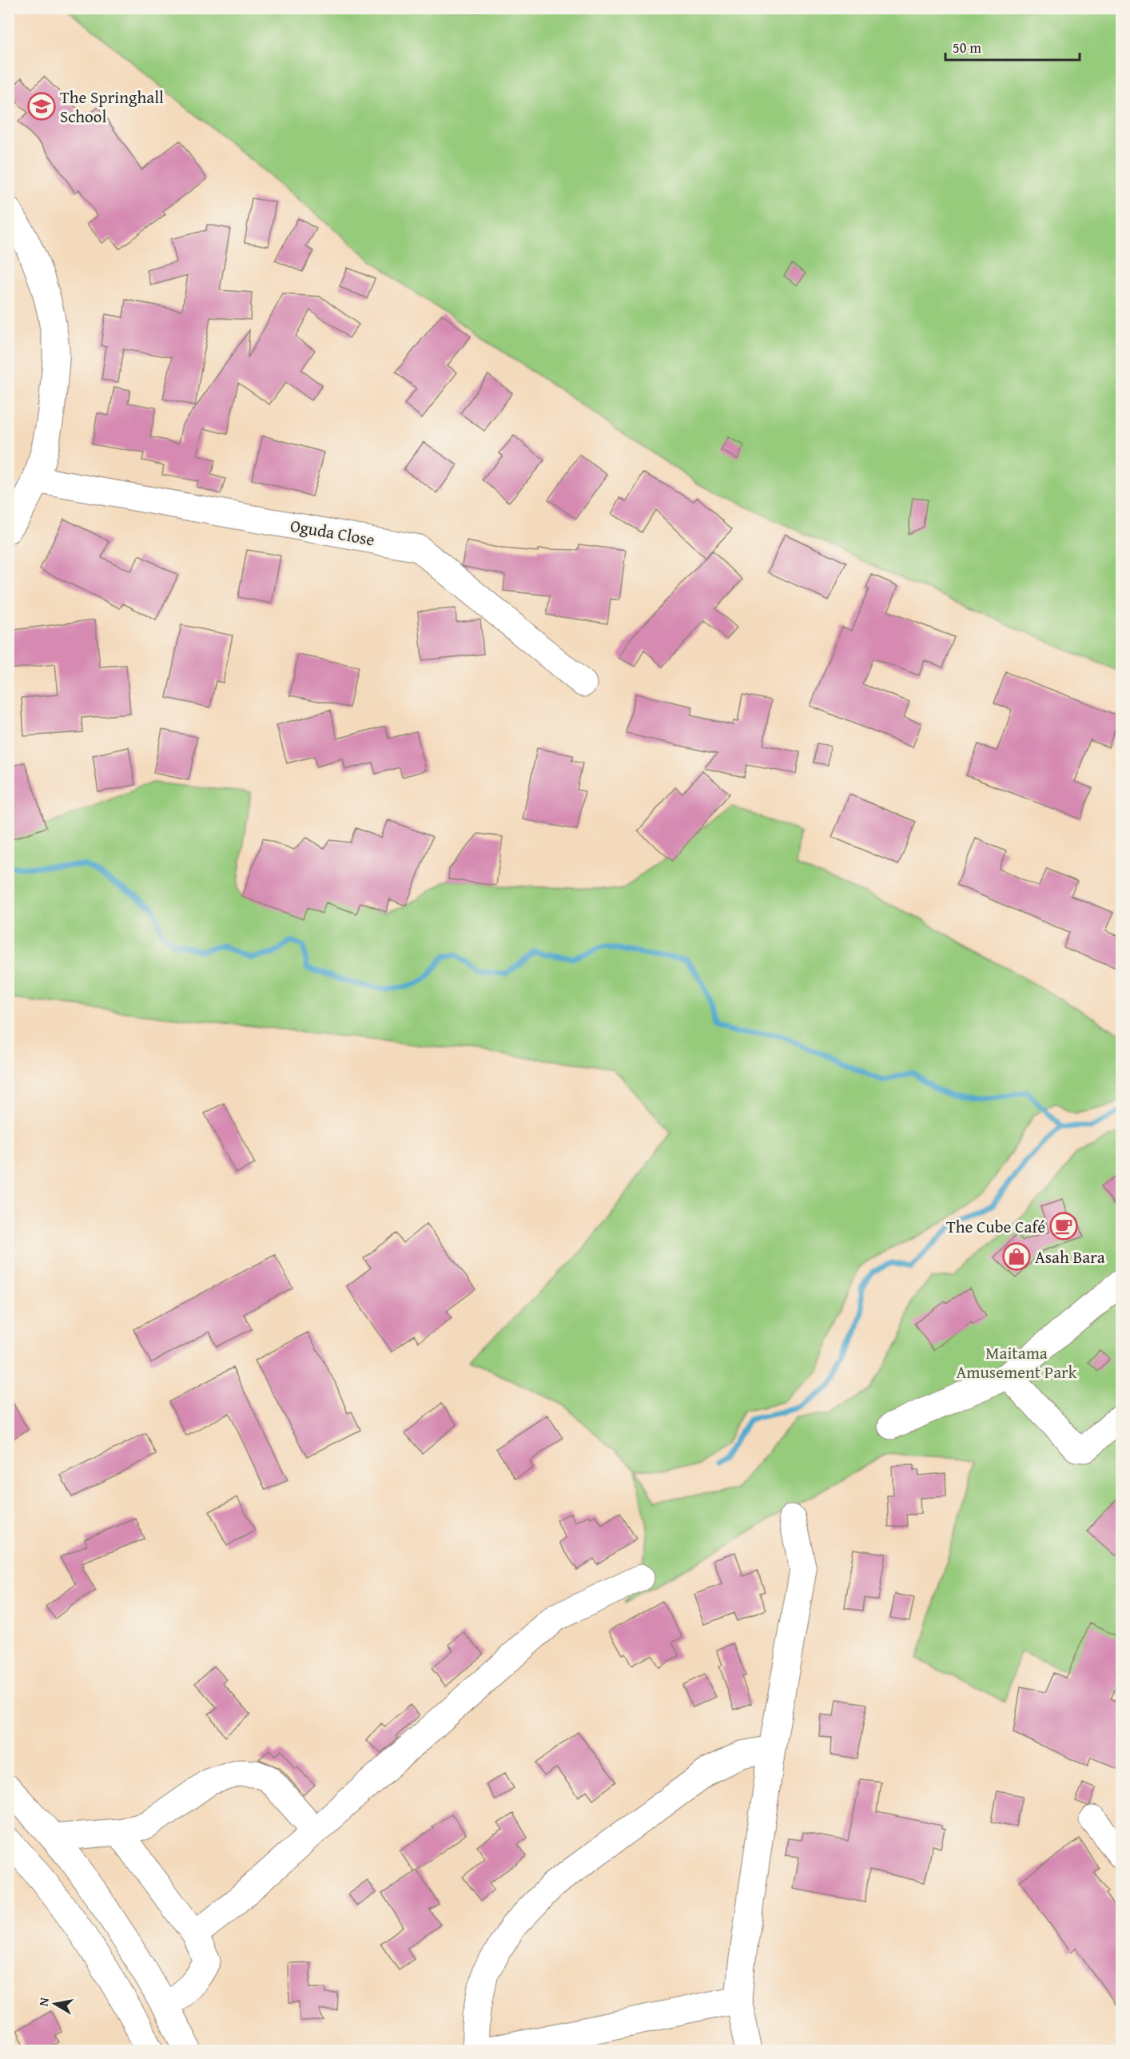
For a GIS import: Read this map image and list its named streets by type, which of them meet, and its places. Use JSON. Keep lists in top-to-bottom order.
{
  "streets": {
    "street": ["Oguda Close"]
  },
  "parks": ["Maitama Amusement Park"],
  "places": {
    "school or university": ["The Springhall School"],
    "cafe": ["The Cube Café"],
    "shop": ["Asah Bara"]
  },
  "scale_bar": "50 m",
  "north": "left"
}
